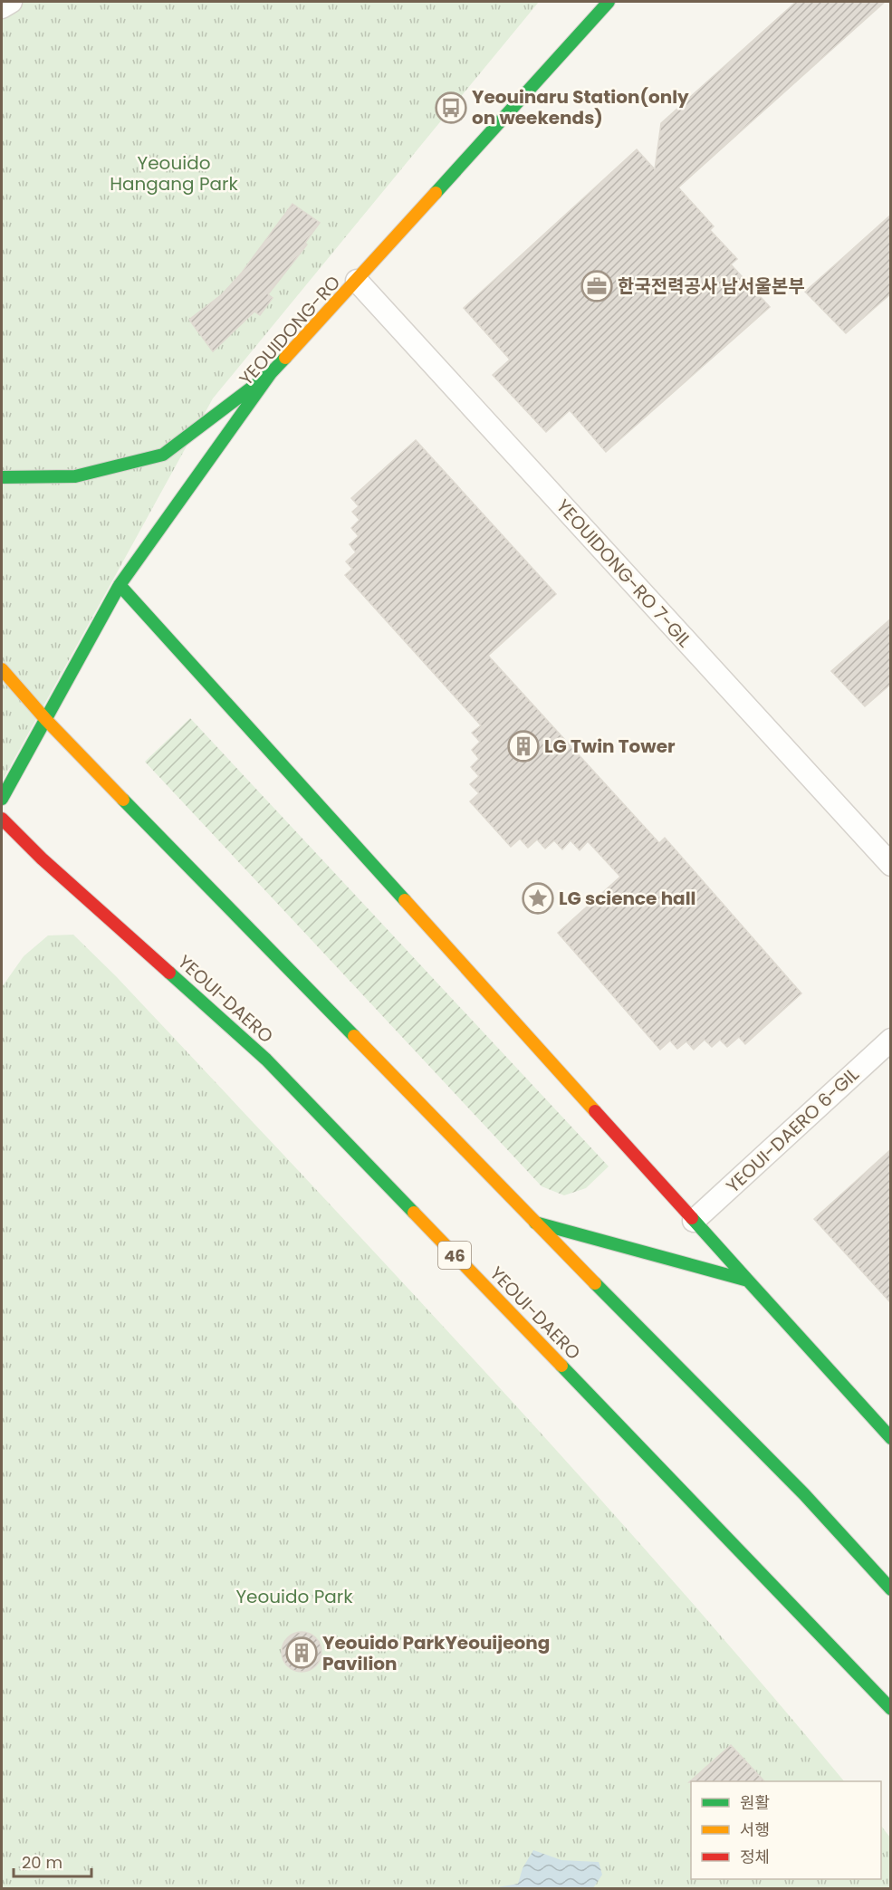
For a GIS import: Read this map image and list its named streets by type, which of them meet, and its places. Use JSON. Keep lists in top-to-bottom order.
{
  "streets": {
    "main road": ["YEOUIDONG-RO", "YEOUI-DAERO", "46"],
    "street": ["YEOUIDONG-RO 7-GIL", "YEOUI-DAERO 6-GIL"]
  },
  "crossings": [
    ["YEOUIDONG-RO", "YEOUIDONG-RO 7-GIL"]
  ],
  "parks": ["Yeouido Hangang Park", "Yeouido Park"],
  "places": {
    "bus stop": ["Yeouinaru Station(only on weekends)"],
    "office": ["한국전력공사 남서울본부"],
    "building": ["LG Twin Tower", "Yeouido ParkYeouijeong Pavilion"],
    "place": ["LG science hall"]
  },
  "legend": ["원활", "서행", "정체"],
  "scale_bar": "20 m"
}
